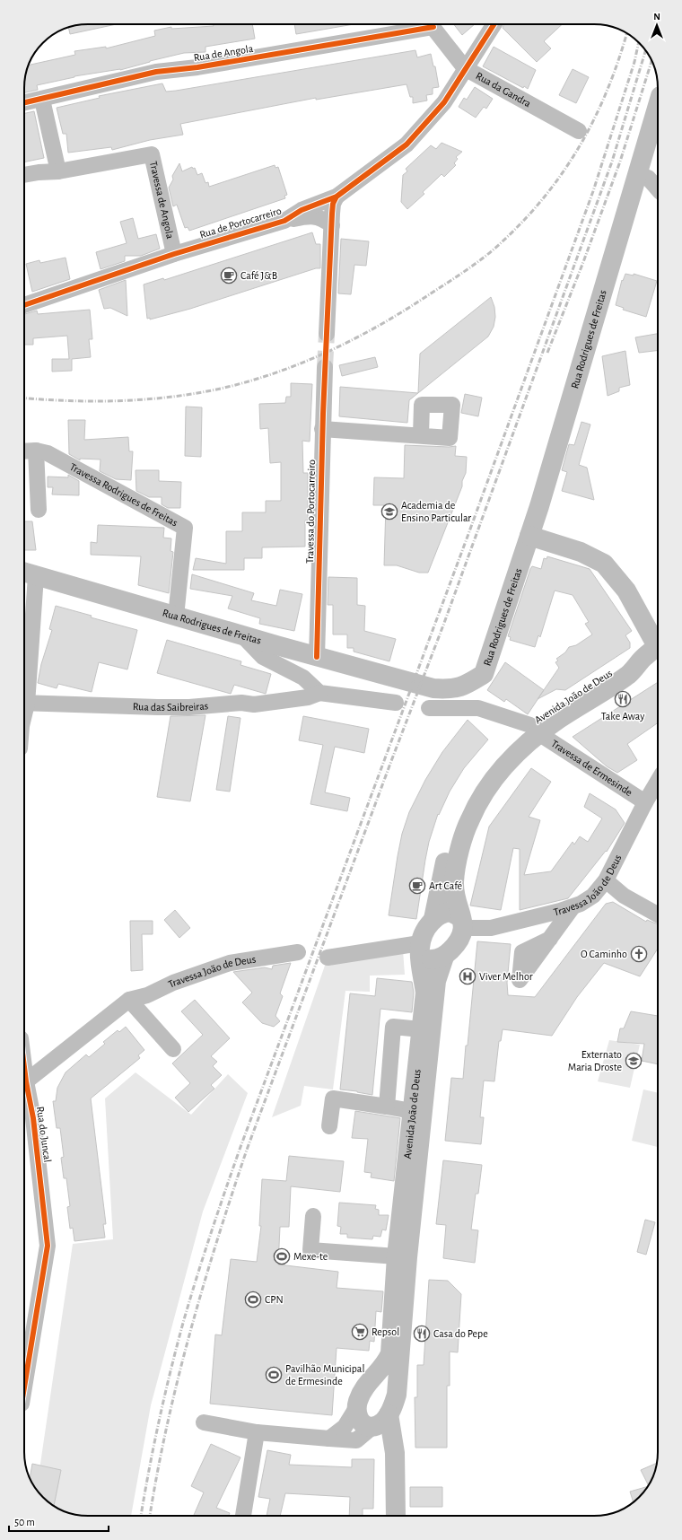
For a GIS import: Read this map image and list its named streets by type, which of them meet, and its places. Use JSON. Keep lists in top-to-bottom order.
{
  "streets": {
    "main road": ["Rua Rodrigues de Freitas", "Avenida João de Deus"],
    "street": [
      "Rua de Angola",
      "Rua da Gandra",
      "Travessa de Angola",
      "Rua de Portocarreiro",
      "Travessa Rodrigues de Freitas",
      "Travessa do Portocarreiro",
      "Rua das Saibreiras",
      "Travessa de Ermesinde",
      "Travessa João de Deus",
      "Rua do Juncal"
    ]
  },
  "crossings": [
    ["Rua da Gandra", "Rua de Portocarreiro"],
    ["Travessa de Angola", "Rua de Portocarreiro"],
    ["Rua Rodrigues de Freitas", "Travessa Rodrigues de Freitas"],
    ["Rua Rodrigues de Freitas", "Travessa do Portocarreiro"],
    ["Avenida João de Deus", "Travessa de Ermesinde"],
    ["Avenida João de Deus", "Travessa João de Deus"],
    ["Travessa de Ermesinde", "Travessa João de Deus"],
    ["Travessa João de Deus", "Rua do Juncal"]
  ],
  "places": {
    "cafe": ["Café J&B", "Art Café"],
    "school or university": ["Academia de Ensino Particular", "Externato Maria Droste"],
    "restaurant": ["Take Away", "Casa do Pepe"],
    "church": ["O Caminho"],
    "hospital": ["Viver Melhor"],
    "sports": ["Mexe-te", "CPN", "Pavilhão Municipal de Ermesinde"],
    "supermarket": ["Repsol"]
  },
  "scale_bar": "50 m",
  "north": "top"
}
